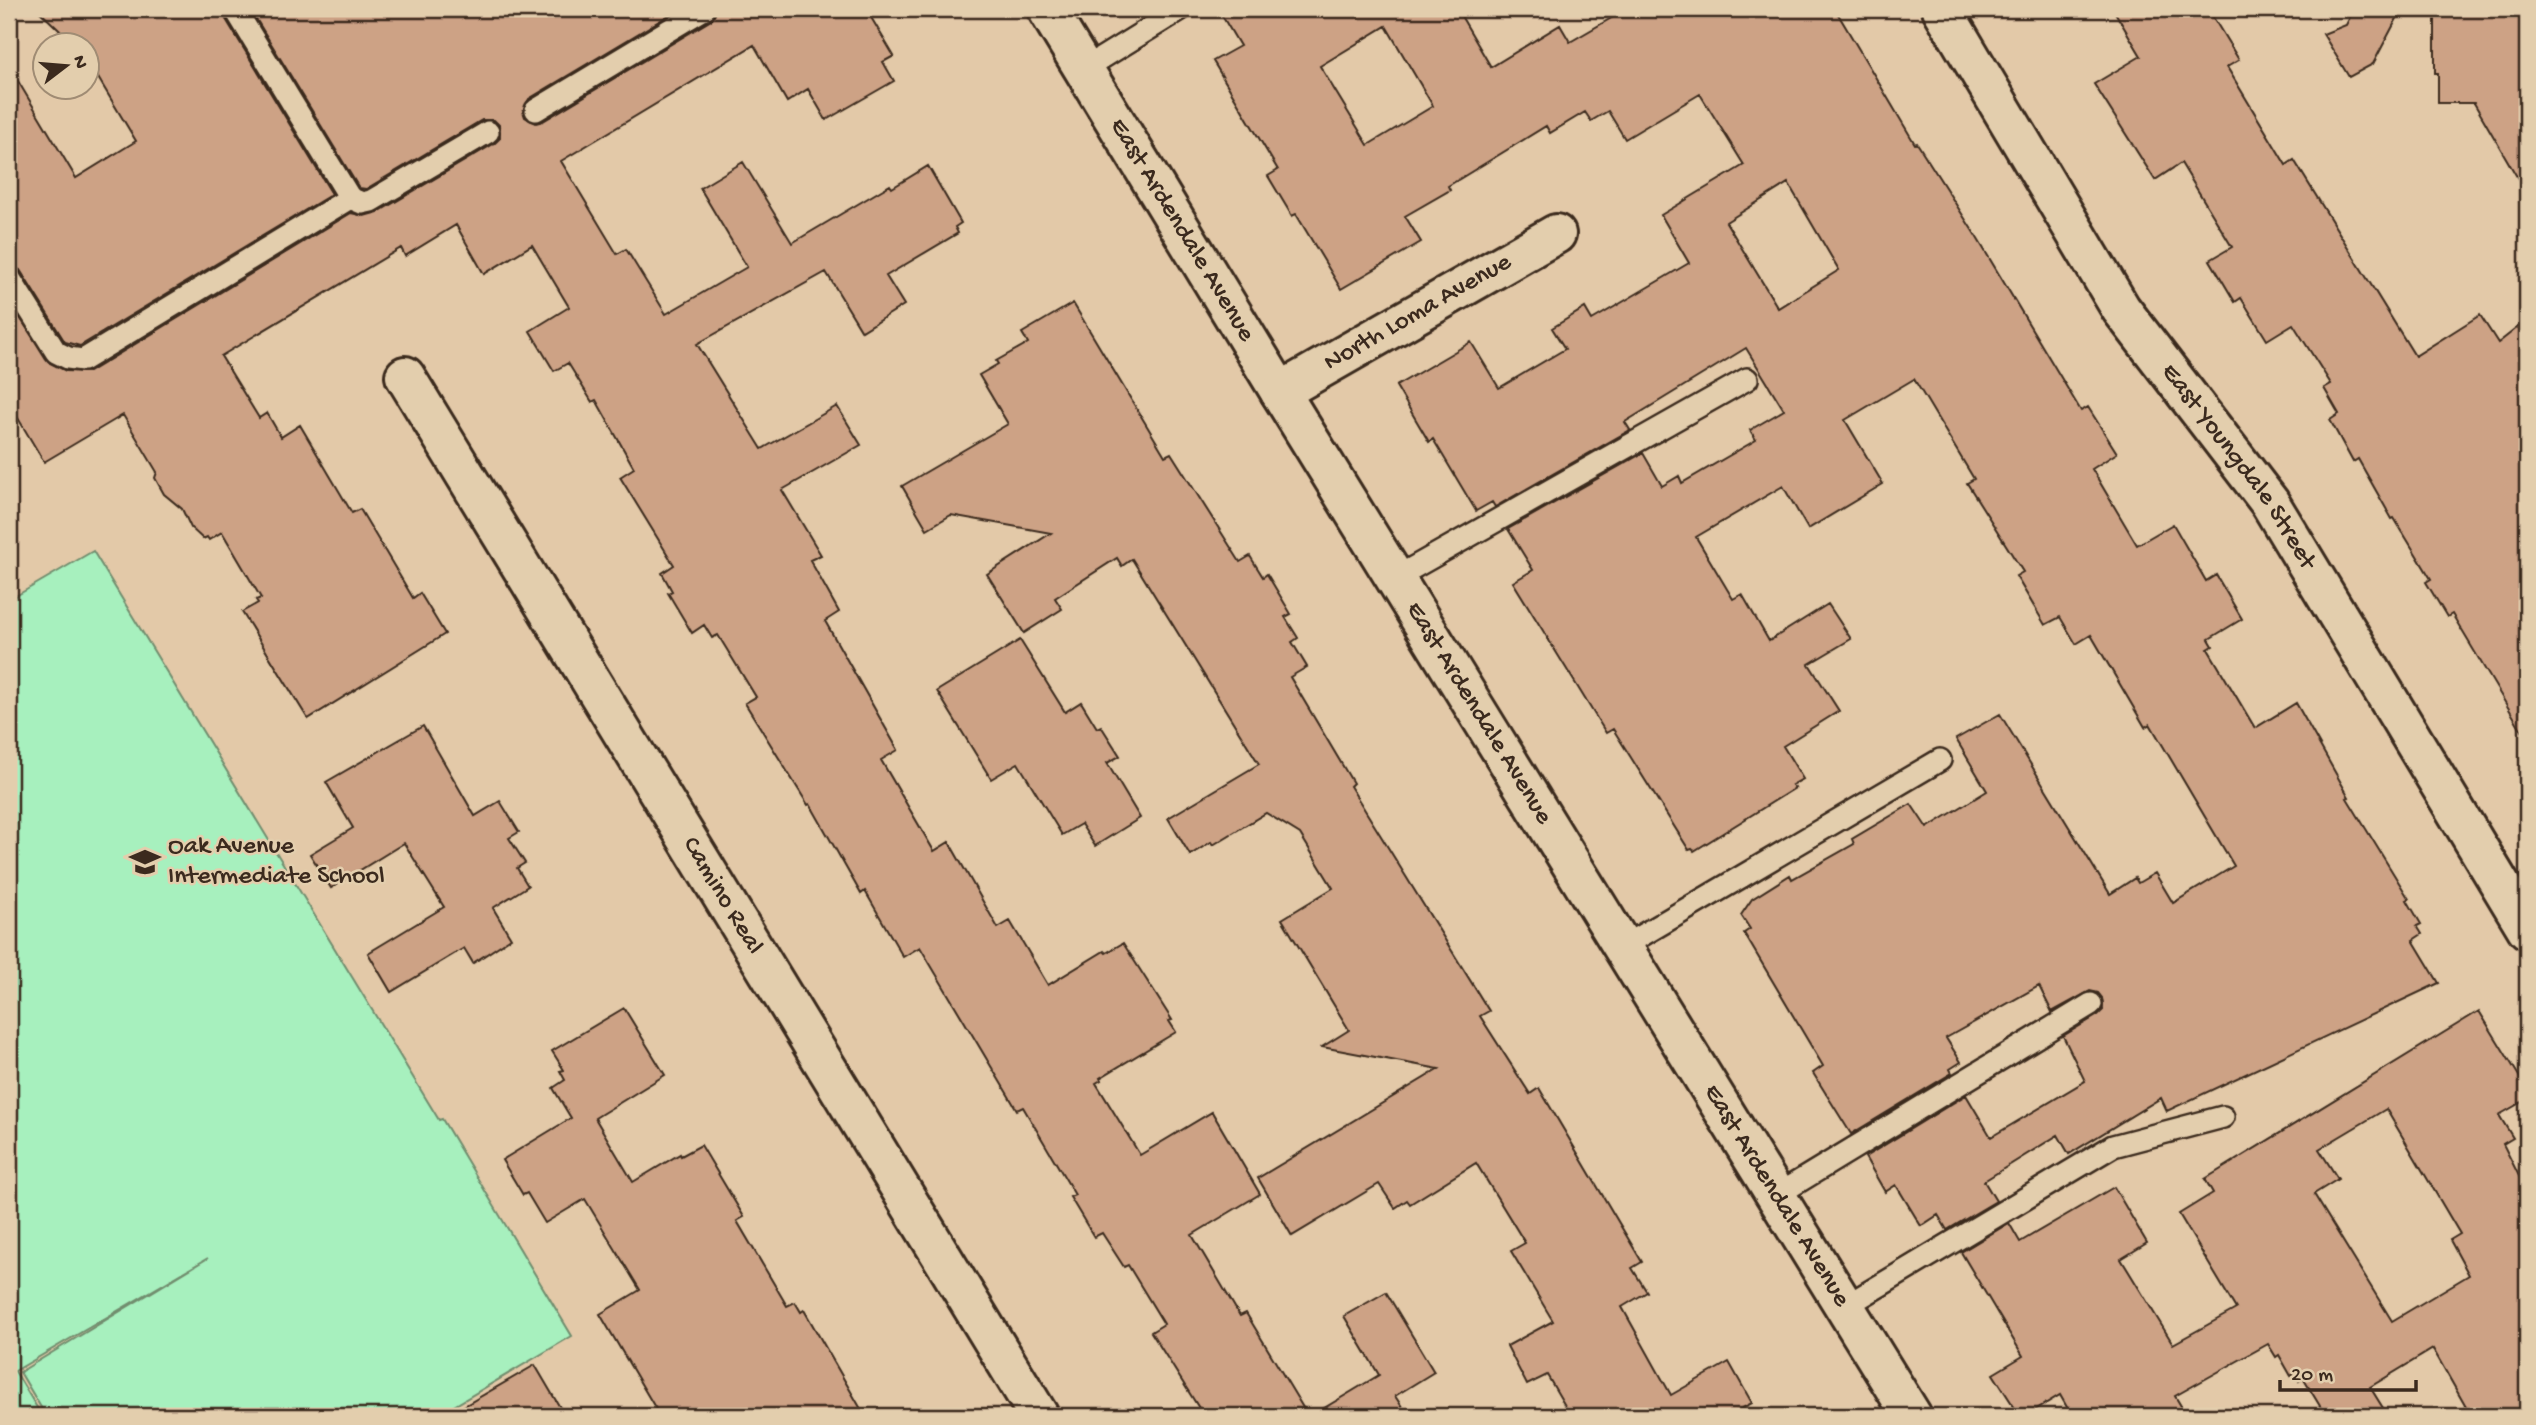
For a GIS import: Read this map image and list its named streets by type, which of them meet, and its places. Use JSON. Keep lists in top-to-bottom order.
{
  "streets": {
    "street": [
      "East Ardendale Avenue",
      "North Loma Avenue",
      "East Youngdale Street",
      "Camino Real"
    ]
  },
  "crossings": [
    ["East Ardendale Avenue", "North Loma Avenue"]
  ],
  "places": {
    "school or university": ["Oak Avenue Intermediate School"]
  },
  "scale_bar": "20 m",
  "north": "right"
}
